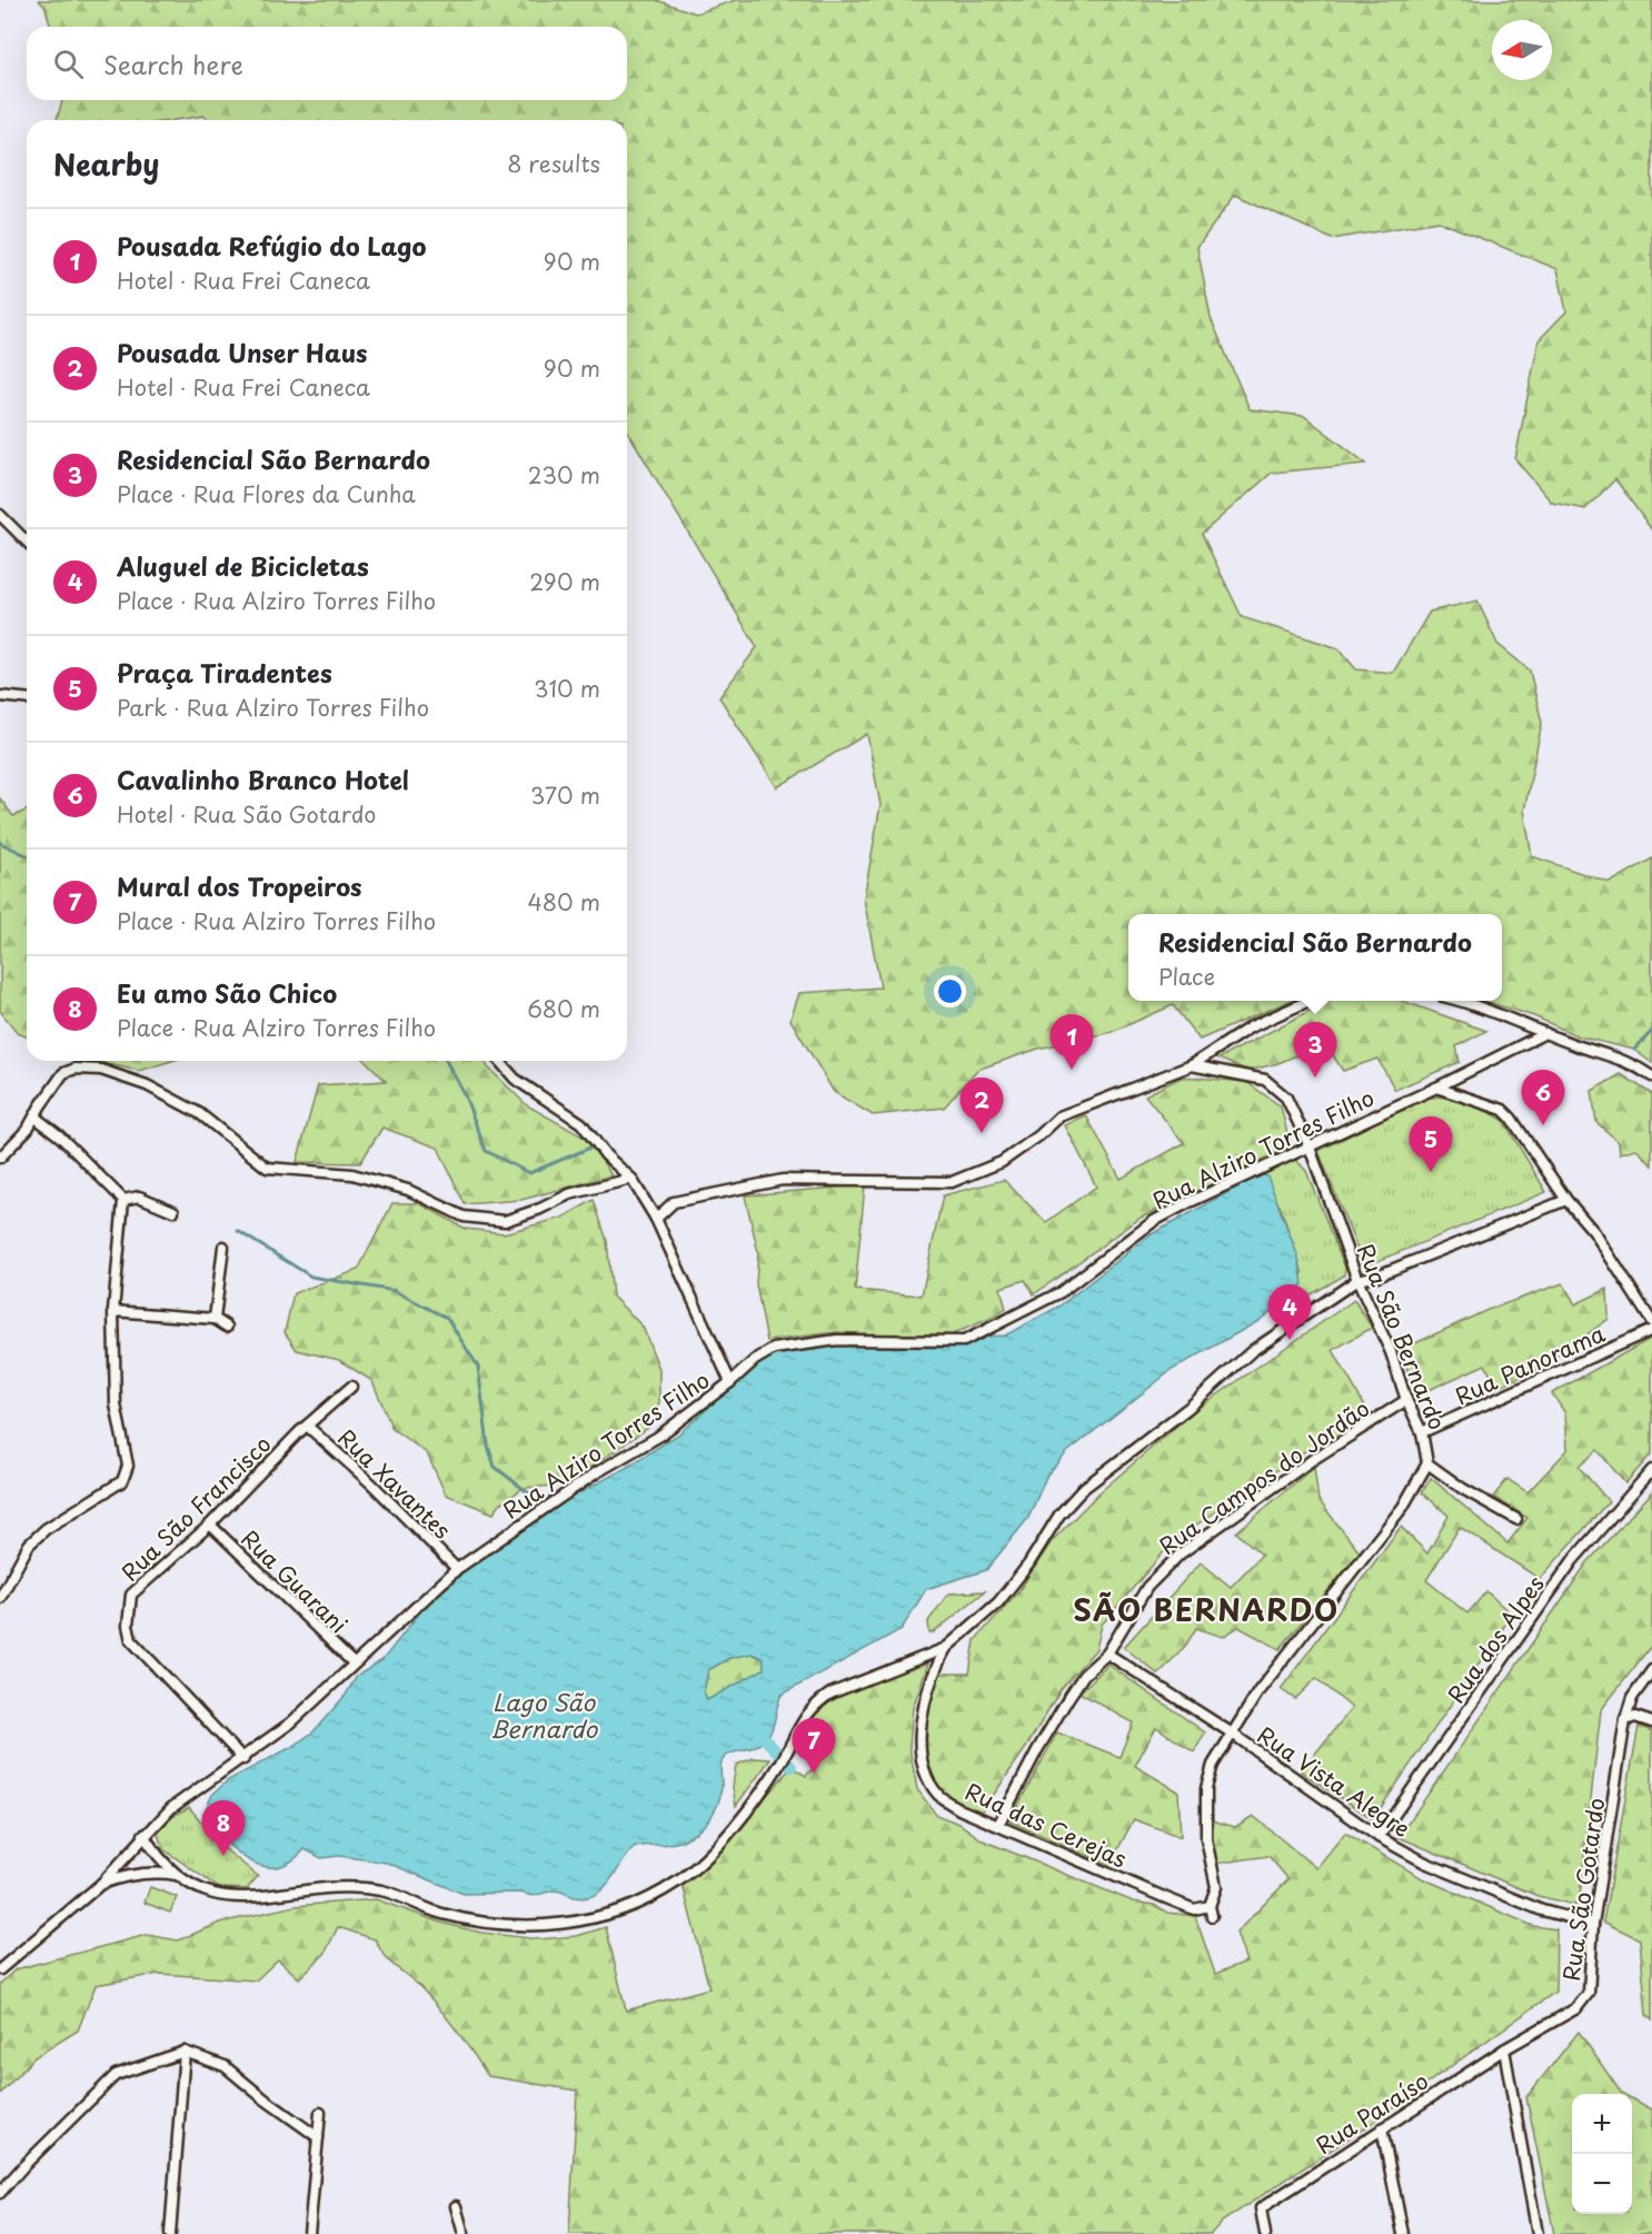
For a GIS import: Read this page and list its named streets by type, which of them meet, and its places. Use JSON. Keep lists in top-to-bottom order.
{
  "streets": {
    "street": [
      "Rua Alziro Torres Filho",
      "Rua São Bernardo",
      "Rua Panorama",
      "Rua Campos do Jordão",
      "Rua Xavantes",
      "Rua São Francisco",
      "Rua Guarani",
      "Rua dos Alpes",
      "Rua Vista Alegre",
      "Rua das Cerejas",
      "Rua São Gotardo",
      "Rua Paraíso"
    ]
  },
  "crossings": [
    ["Rua Alziro Torres Filho", "Rua São Bernardo"],
    ["Rua Alziro Torres Filho", "Rua Xavantes"],
    ["Rua Alziro Torres Filho", "Rua São Francisco"],
    ["Rua Alziro Torres Filho", "Rua Guarani"],
    ["Rua São Bernardo", "Rua Panorama"],
    ["Rua São Bernardo", "Rua Campos do Jordão"],
    ["Rua São Bernardo", "Rua Vista Alegre"],
    ["Rua São Bernardo", "Rua das Cerejas"],
    ["Rua Campos do Jordão", "Rua Vista Alegre"],
    ["Rua Campos do Jordão", "Rua das Cerejas"],
    ["Rua Xavantes", "Rua São Francisco"],
    ["Rua São Francisco", "Rua Guarani"],
    ["Rua dos Alpes", "Rua Vista Alegre"],
    ["Rua Vista Alegre", "Rua São Gotardo"],
    ["Rua São Gotardo", "Rua Paraíso"]
  ],
  "districts": ["SÃO BERNARDO"],
  "water": ["Lago São Bernardo"],
  "north": "left",
  "page": {
    "search": "Search here",
    "heading": ["Nearby", "8 results"],
    "list": [
      {
        "mark": "1",
        "name": "Pousada Refúgio do Lago",
        "note": "Hotel · Rua Frei Caneca",
        "value": "90 m"
      },
      {
        "mark": "2",
        "name": "Pousada Unser Haus",
        "note": "Hotel · Rua Frei Caneca",
        "value": "90 m"
      },
      {
        "mark": "3",
        "name": "Residencial São Bernardo",
        "note": "Place · Rua Flores da Cunha",
        "value": "230 m"
      },
      {
        "mark": "4",
        "name": "Aluguel de Bicicletas",
        "note": "Place · Rua Alziro Torres Filho",
        "value": "290 m"
      },
      {
        "mark": "5",
        "name": "Praça Tiradentes",
        "note": "Park · Rua Alziro Torres Filho",
        "value": "310 m"
      },
      {
        "mark": "6",
        "name": "Cavalinho Branco Hotel",
        "note": "Hotel · Rua São Gotardo",
        "value": "370 m"
      },
      {
        "mark": "7",
        "name": "Mural dos Tropeiros",
        "note": "Place · Rua Alziro Torres Filho",
        "value": "480 m"
      },
      {
        "mark": "8",
        "name": "Eu amo São Chico",
        "note": "Place · Rua Alziro Torres Filho",
        "value": "680 m"
      }
    ],
    "popup": ["Residencial São Bernardo", "Place"],
    "pins": [
      "1",
      "3",
      "6",
      "2",
      "5",
      "4",
      "7",
      "8"
    ],
    "map_buttons": ["+", "−"]
  }
}
